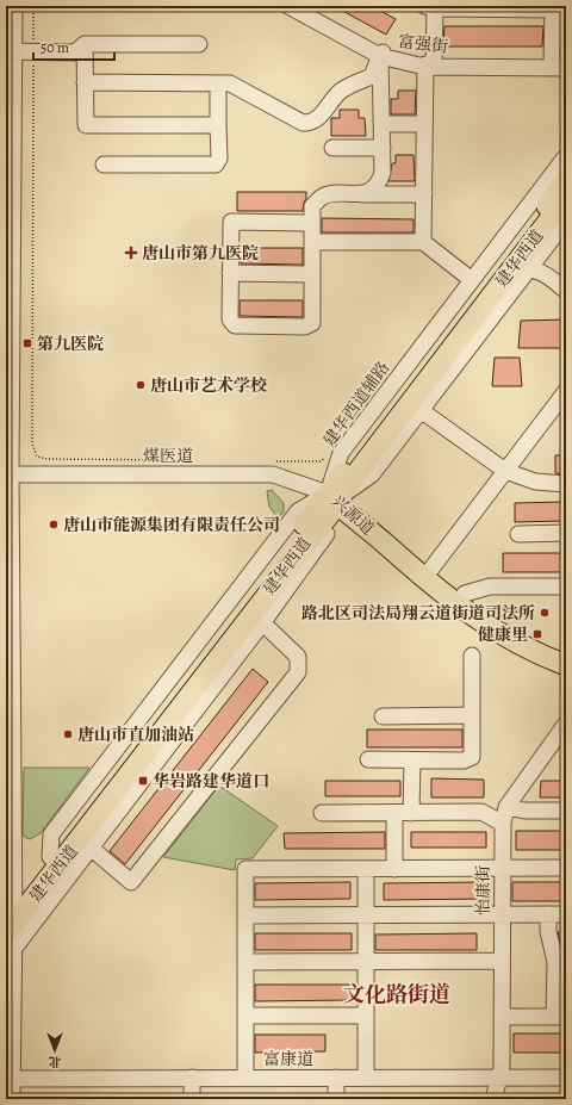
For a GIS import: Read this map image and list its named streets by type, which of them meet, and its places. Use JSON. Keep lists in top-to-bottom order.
{
  "streets": {
    "main road": ["建华西道", "兴源道"],
    "street": [
      "富强街",
      "建华西道辅路",
      "煤医道",
      "怡康街",
      "富康道"
    ]
  },
  "crossings": [
    ["建华西道", "建华西道辅路"],
    ["建华西道", "煤医道"],
    ["建华西道", "兴源道"],
    ["建华西道辅路", "煤医道"],
    ["建华西道辅路", "兴源道"],
    ["煤医道", "兴源道"],
    ["怡康街", "富康道"]
  ],
  "districts": ["文化路街道"],
  "places": {
    "health": ["唐山市第九医院"],
    "transit": ["第九医院", "健康里", "华岩路建华道口"],
    "other": [
      "唐山市艺术学校",
      "唐山市能源集团有限责任公司",
      "路北区司法局翔云道街道司法所",
      "唐山市直加油站"
    ]
  },
  "scale_bar": "50 m",
  "north": "bottom"
}
